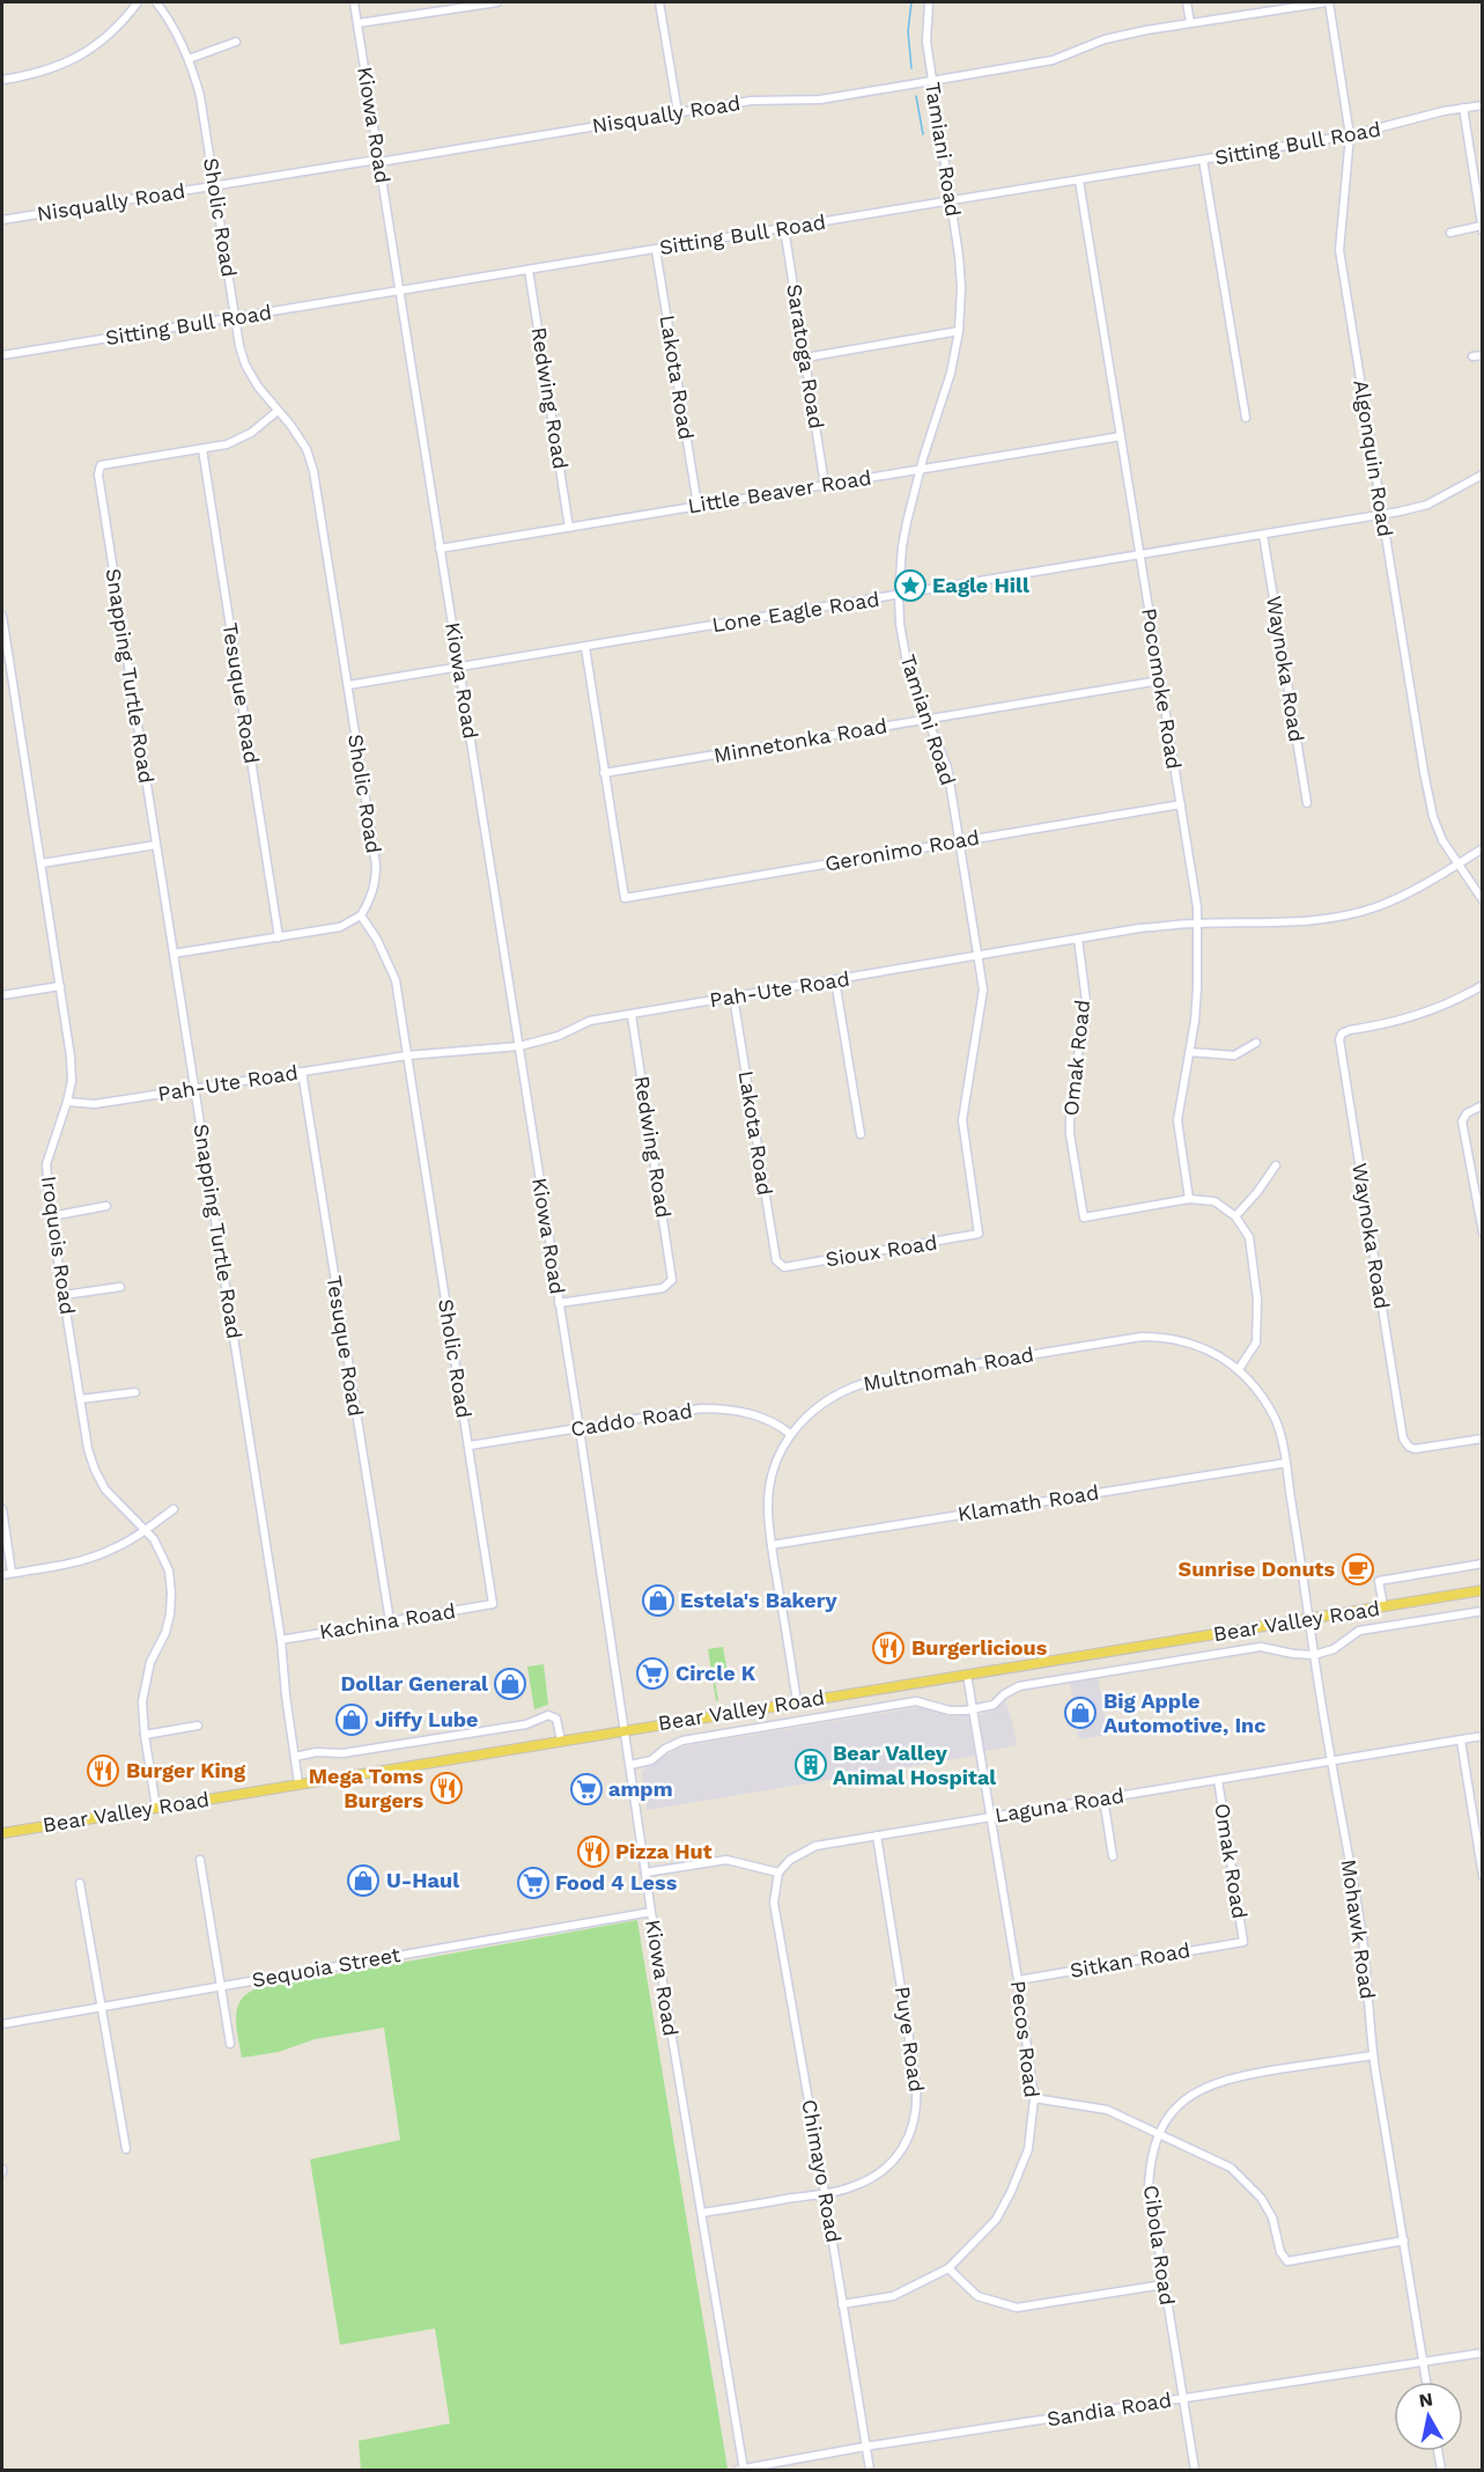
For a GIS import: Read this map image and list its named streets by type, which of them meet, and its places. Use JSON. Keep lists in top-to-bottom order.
{
  "streets": {
    "main road": ["Bear Valley Road"],
    "street": [
      "Nisqually Road",
      "Kiowa Road",
      "Sitting Bull Road",
      "Tamiani Road",
      "Sholic Road",
      "Saratoga Road",
      "Lakota Road",
      "Redwing Road",
      "Algonquin Road",
      "Little Beaver Road",
      "Lone Eagle Road",
      "Waynoka Road",
      "Snapping Turtle Road",
      "Pocomoke Road",
      "Tesuque Road",
      "Minnetonka Road",
      "Geronimo Road",
      "Pah-Ute Road",
      "Omak Road",
      "Iroquois Road",
      "Sioux Road",
      "Multnomah Road",
      "Caddo Road",
      "Klamath Road",
      "Kachina Road",
      "Laguna Road",
      "Mohawk Road",
      "Sitkan Road",
      "Sequoia Street",
      "Puye Road",
      "Pecos Road",
      "Chimayo Road",
      "Cibola Road",
      "Sandia Road"
    ]
  },
  "crossings": [
    ["Nisqually Road", "Kiowa Road"],
    ["Nisqually Road", "Tamiani Road"],
    ["Nisqually Road", "Sholic Road"],
    ["Nisqually Road", "Algonquin Road"],
    ["Kiowa Road", "Sitting Bull Road"],
    ["Kiowa Road", "Redwing Road"],
    ["Kiowa Road", "Little Beaver Road"],
    ["Kiowa Road", "Lone Eagle Road"],
    ["Kiowa Road", "Pah-Ute Road"],
    ["Kiowa Road", "Caddo Road"],
    ["Kiowa Road", "Bear Valley Road"],
    ["Kiowa Road", "Sequoia Street"],
    ["Kiowa Road", "Puye Road"],
    ["Kiowa Road", "Sandia Road"],
    ["Sitting Bull Road", "Tamiani Road"],
    ["Sitting Bull Road", "Sholic Road"],
    ["Sitting Bull Road", "Saratoga Road"],
    ["Sitting Bull Road", "Lakota Road"],
    ["Sitting Bull Road", "Redwing Road"],
    ["Sitting Bull Road", "Algonquin Road"],
    ["Sitting Bull Road", "Pocomoke Road"],
    ["Tamiani Road", "Little Beaver Road"],
    ["Tamiani Road", "Lone Eagle Road"],
    ["Tamiani Road", "Minnetonka Road"],
    ["Tamiani Road", "Geronimo Road"],
    ["Tamiani Road", "Pah-Ute Road"],
    ["Tamiani Road", "Sioux Road"],
    ["Sholic Road", "Lone Eagle Road"],
    ["Sholic Road", "Pah-Ute Road"],
    ["Sholic Road", "Caddo Road"],
    ["Sholic Road", "Kachina Road"],
    ["Saratoga Road", "Little Beaver Road"],
    ["Lakota Road", "Little Beaver Road"],
    ["Lakota Road", "Pah-Ute Road"],
    ["Lakota Road", "Sioux Road"],
    ["Redwing Road", "Little Beaver Road"],
    ["Redwing Road", "Pah-Ute Road"],
    ["Algonquin Road", "Lone Eagle Road"],
    ["Algonquin Road", "Pah-Ute Road"],
    ["Little Beaver Road", "Pocomoke Road"],
    ["Lone Eagle Road", "Waynoka Road"],
    ["Lone Eagle Road", "Pocomoke Road"],
    ["Snapping Turtle Road", "Tesuque Road"],
    ["Snapping Turtle Road", "Pah-Ute Road"],
    ["Snapping Turtle Road", "Kachina Road"],
    ["Snapping Turtle Road", "Bear Valley Road"],
    ["Pocomoke Road", "Minnetonka Road"],
    ["Pocomoke Road", "Geronimo Road"],
    ["Pocomoke Road", "Pah-Ute Road"],
    ["Pocomoke Road", "Omak Road"],
    ["Tesuque Road", "Pah-Ute Road"],
    ["Tesuque Road", "Kachina Road"],
    ["Minnetonka Road", "Geronimo Road"],
    ["Pah-Ute Road", "Omak Road"],
    ["Pah-Ute Road", "Iroquois Road"],
    ["Omak Road", "Laguna Road"],
    ["Omak Road", "Sitkan Road"],
    ["Iroquois Road", "Bear Valley Road"],
    ["Multnomah Road", "Caddo Road"],
    ["Multnomah Road", "Klamath Road"],
    ["Multnomah Road", "Bear Valley Road"],
    ["Multnomah Road", "Mohawk Road"],
    ["Klamath Road", "Mohawk Road"],
    ["Bear Valley Road", "Mohawk Road"],
    ["Bear Valley Road", "Pecos Road"],
    ["Laguna Road", "Mohawk Road"],
    ["Laguna Road", "Puye Road"],
    ["Laguna Road", "Pecos Road"],
    ["Laguna Road", "Chimayo Road"],
    ["Mohawk Road", "Cibola Road"],
    ["Mohawk Road", "Sandia Road"],
    ["Sitkan Road", "Pecos Road"],
    ["Puye Road", "Chimayo Road"],
    ["Pecos Road", "Chimayo Road"],
    ["Chimayo Road", "Sandia Road"],
    ["Cibola Road", "Sandia Road"]
  ],
  "places": {
    "place": ["Eagle Hill"],
    "cafe": ["Sunrise Donuts"],
    "shop": [
      "Estela's Bakery",
      "Dollar General",
      "Big Apple Automotive, Inc",
      "Jiffy Lube",
      "U-Haul"
    ],
    "restaurant": [
      "Burgerlicious",
      "Burger King",
      "Mega Toms Burgers",
      "Pizza Hut"
    ],
    "supermarket": ["Circle K", "ampm", "Food 4 Less"],
    "building": ["Bear Valley Animal Hospital"]
  },
  "north": "top"
}
